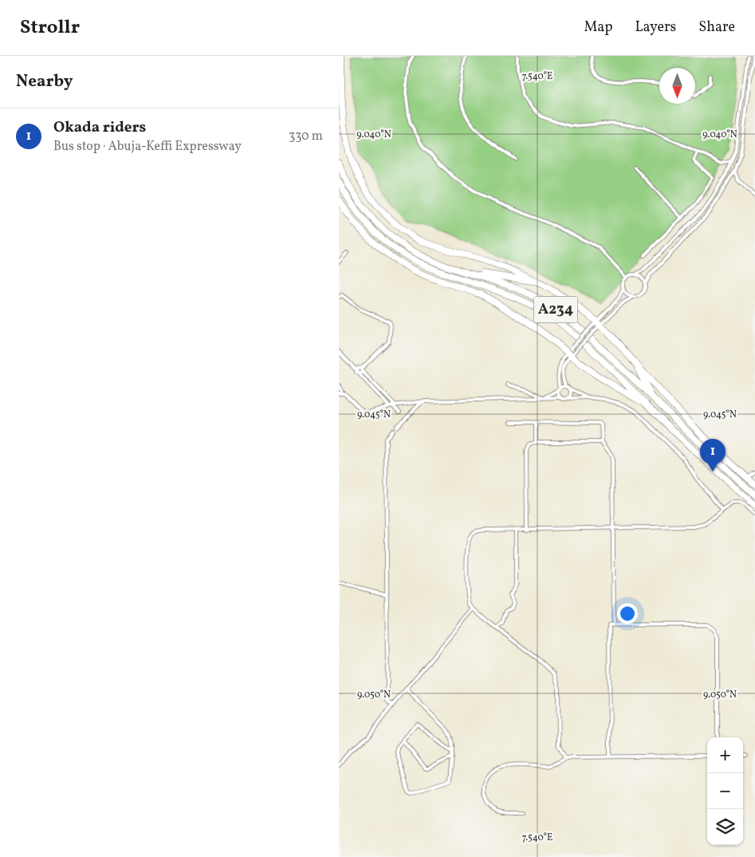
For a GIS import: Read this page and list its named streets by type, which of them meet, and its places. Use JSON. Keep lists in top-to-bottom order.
{
  "streets": {
    "highway": ["A234"]
  },
  "north": "bottom",
  "page": {
    "header": "Strollr",
    "nav": ["Map", "Layers", "Share"],
    "heading": "Nearby",
    "list": [
      {
        "mark": "1",
        "name": "Okada riders",
        "note": "Bus stop · Abuja-Keffi Expressway",
        "value": "330 m"
      }
    ],
    "pins": "1",
    "map_buttons": ["+", "−"]
  },
  "coordinates": [
    "7.540°E",
    "9.040°N",
    "9.045°N",
    "9.050°N"
  ]
}
